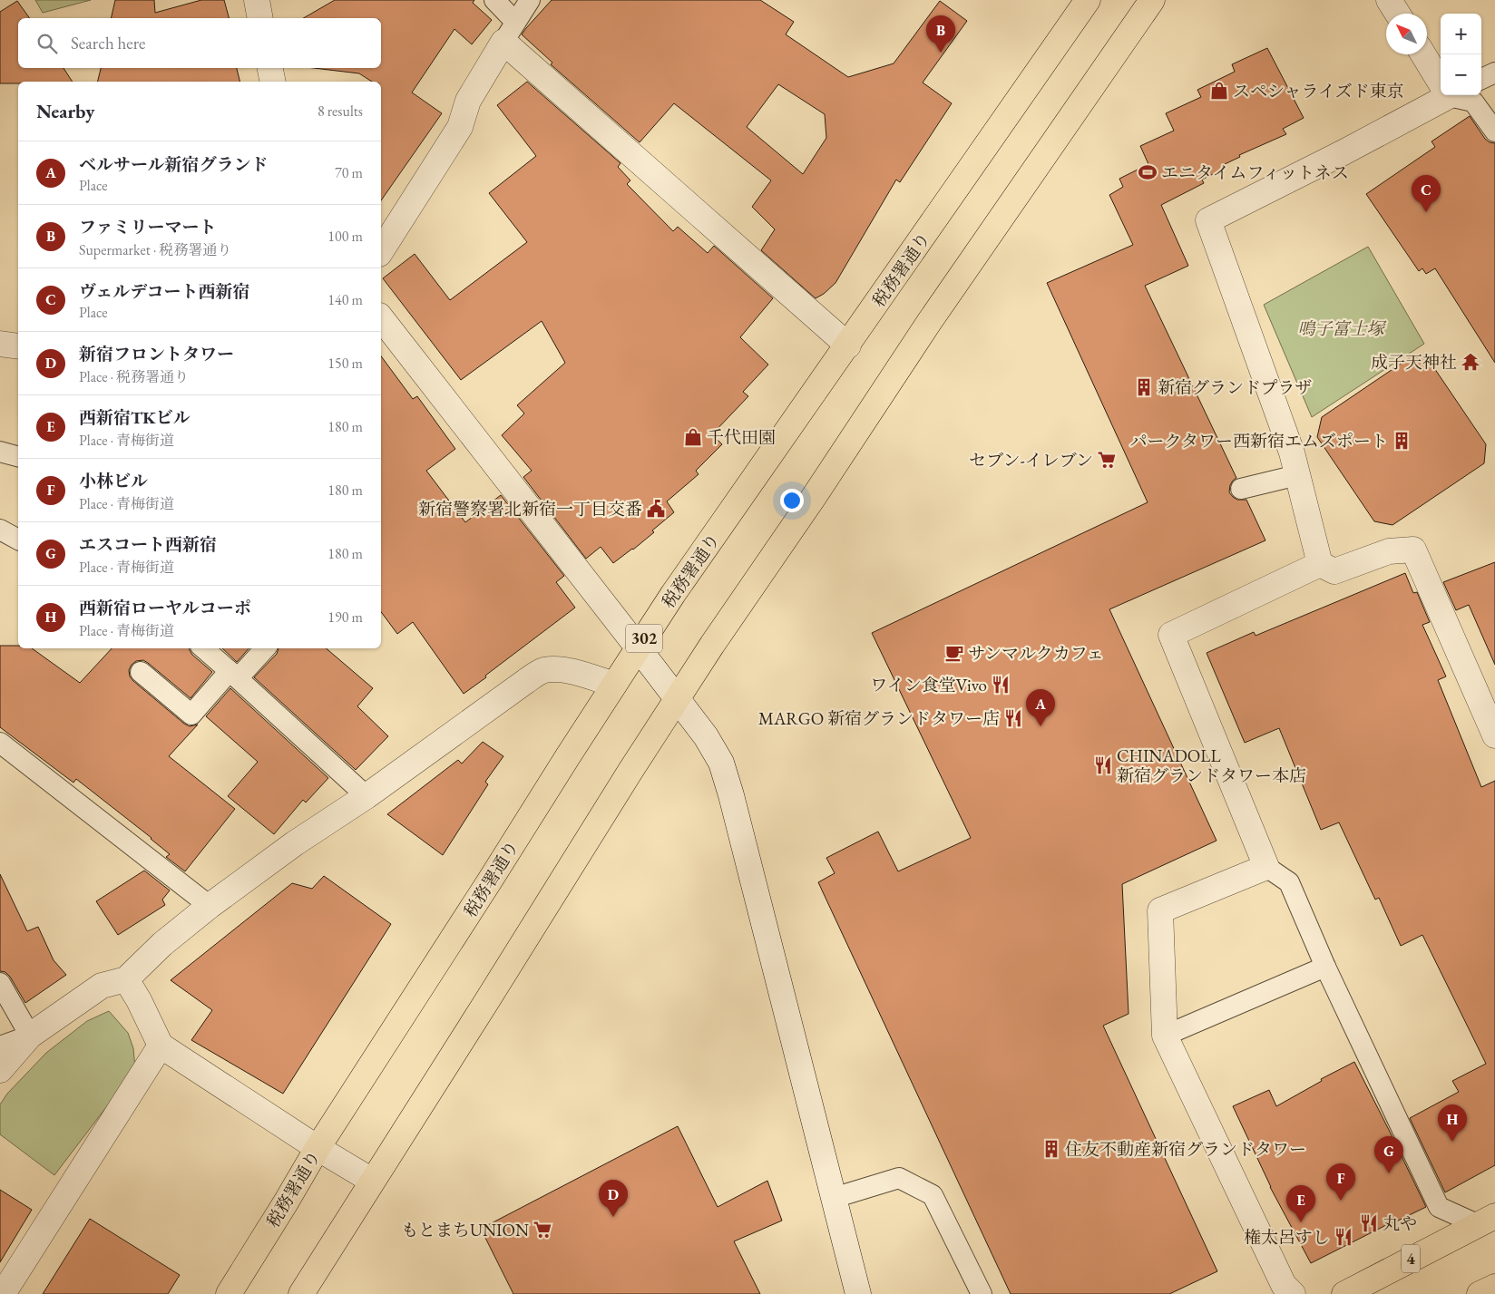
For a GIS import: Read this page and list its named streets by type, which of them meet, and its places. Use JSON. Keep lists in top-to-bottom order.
{
  "streets": {
    "main road": ["税務署通り", "302", "4"]
  },
  "parks": ["鳴子富士塚"],
  "places": {
    "shop": ["スペシャライズド東京", "千代田園"],
    "sports": ["エニタイムフィットネス"],
    "temple": ["成子天神社"],
    "building": ["新宿グランドプラザ", "パークタワー西新宿エムズポート", "住友不動産新宿グランドタワー"],
    "supermarket": ["セブン-イレブン", "もとまちUNION"],
    "public building": ["新宿警察署北新宿一丁目交番"],
    "cafe": ["サンマルクカフェ"],
    "restaurant": [
      "ワイン食堂Vivo",
      "MARGO 新宿グランドタワー店",
      "CHINADOLL 新宿グランドタワー本店",
      "丸や",
      "権太呂すし"
    ]
  },
  "north": "top left",
  "page": {
    "map_buttons": ["+", "−"],
    "pins": [
      "B",
      "C",
      "A",
      "H",
      "G",
      "F",
      "D",
      "E"
    ],
    "search": "Search here",
    "heading": ["Nearby", "8 results"],
    "list": [
      {
        "mark": "A",
        "name": "ベルサール新宿グランド",
        "note": "Place",
        "value": "70 m"
      },
      {
        "mark": "B",
        "name": "ファミリーマート",
        "note": "Supermarket · 税務署通り",
        "value": "100 m"
      },
      {
        "mark": "C",
        "name": "ヴェルデコート西新宿",
        "note": "Place",
        "value": "140 m"
      },
      {
        "mark": "D",
        "name": "新宿フロントタワー",
        "note": "Place · 税務署通り",
        "value": "150 m"
      },
      {
        "mark": "E",
        "name": "西新宿TKビル",
        "note": "Place · 青梅街道",
        "value": "180 m"
      },
      {
        "mark": "F",
        "name": "小林ビル",
        "note": "Place · 青梅街道",
        "value": "180 m"
      },
      {
        "mark": "G",
        "name": "エスコート西新宿",
        "note": "Place · 青梅街道",
        "value": "180 m"
      },
      {
        "mark": "H",
        "name": "西新宿ローヤルコーポ",
        "note": "Place · 青梅街道",
        "value": "190 m"
      }
    ]
  }
}
